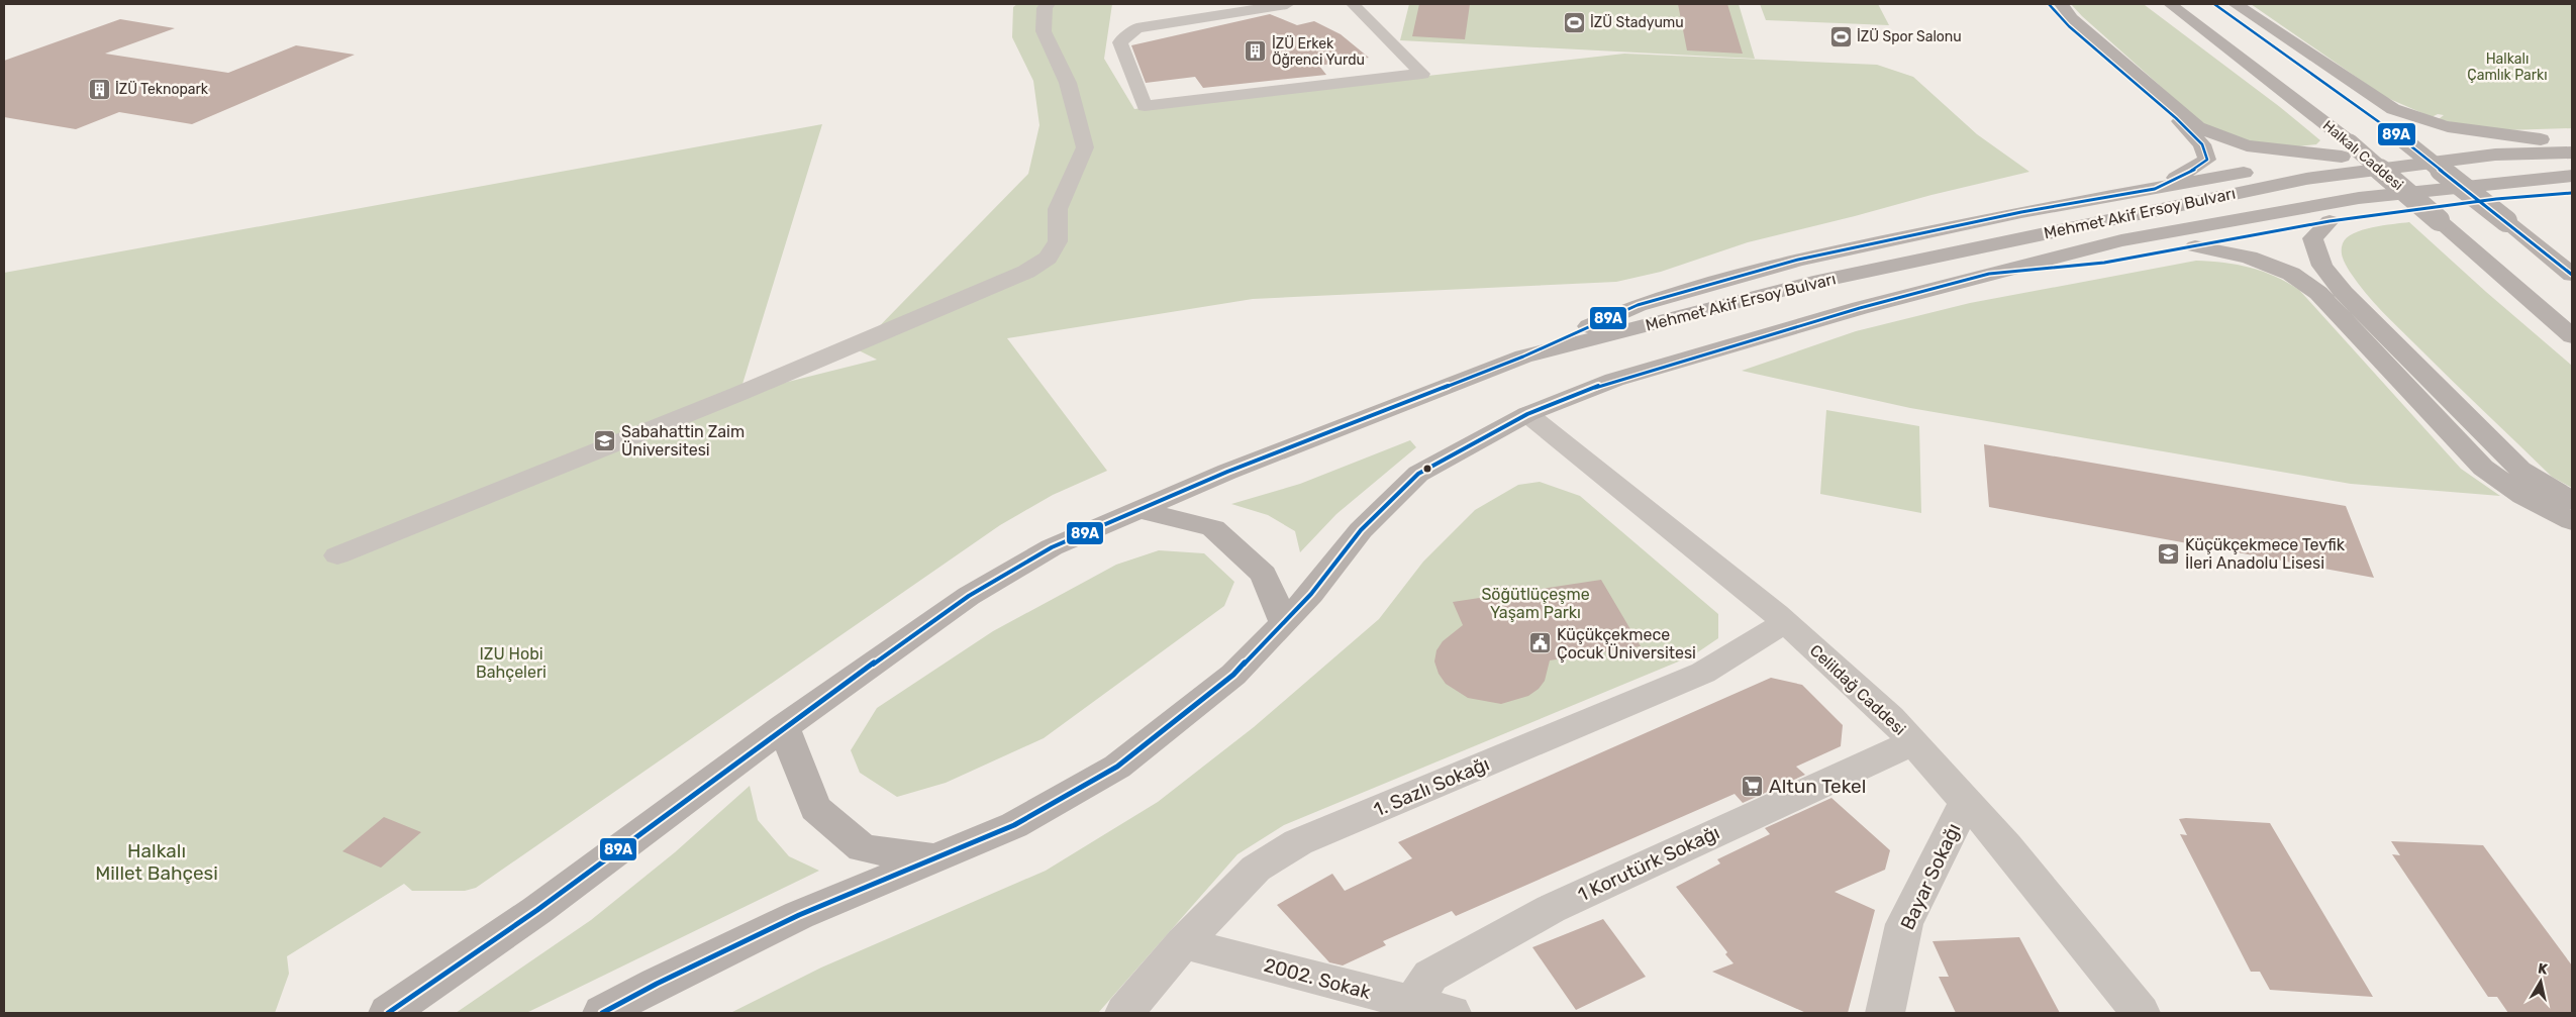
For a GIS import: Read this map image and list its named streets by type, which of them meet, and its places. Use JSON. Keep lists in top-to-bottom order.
{
  "streets": {
    "main road": ["Halkalı Caddesi", "Mehmet Akif Ersoy Bulvarı"],
    "street": [
      "Celildağ Caddesi",
      "1. Sazlı Sokağı",
      "1 Korutürk Sokağı",
      "Bayar Sokağı",
      "2002. Sokak"
    ]
  },
  "crossings": [
    ["Mehmet Akif Ersoy Bulvarı", "Celildağ Caddesi"],
    ["Celildağ Caddesi", "1. Sazlı Sokağı"],
    ["Celildağ Caddesi", "1 Korutürk Sokağı"],
    ["Celildağ Caddesi", "Bayar Sokağı"],
    ["1. Sazlı Sokağı", "2002. Sokak"],
    ["1 Korutürk Sokağı", "2002. Sokak"]
  ],
  "parks": [
    "Halkalı Çamlık Parkı",
    "Söğütlüçeşme Yaşam Parkı",
    "IZU Hobi Bahçeleri",
    "Halkalı Millet Bahçesi"
  ],
  "places": {
    "sports": ["İZÜ Stadyumu", "İZÜ Spor Salonu"],
    "building": ["İZÜ Erkek Öğrenci Yurdu", "İZÜ Teknopark"],
    "school or university": ["Sabahattin Zaim Üniversitesi", "Küçükçekmece Tevfik İleri Anadolu Lisesi"],
    "public building": ["Küçükçekmece Çocuk Üniversitesi"],
    "supermarket": ["Altun Tekel"]
  },
  "lines": ["transit line 89A"],
  "north": "top"
}
